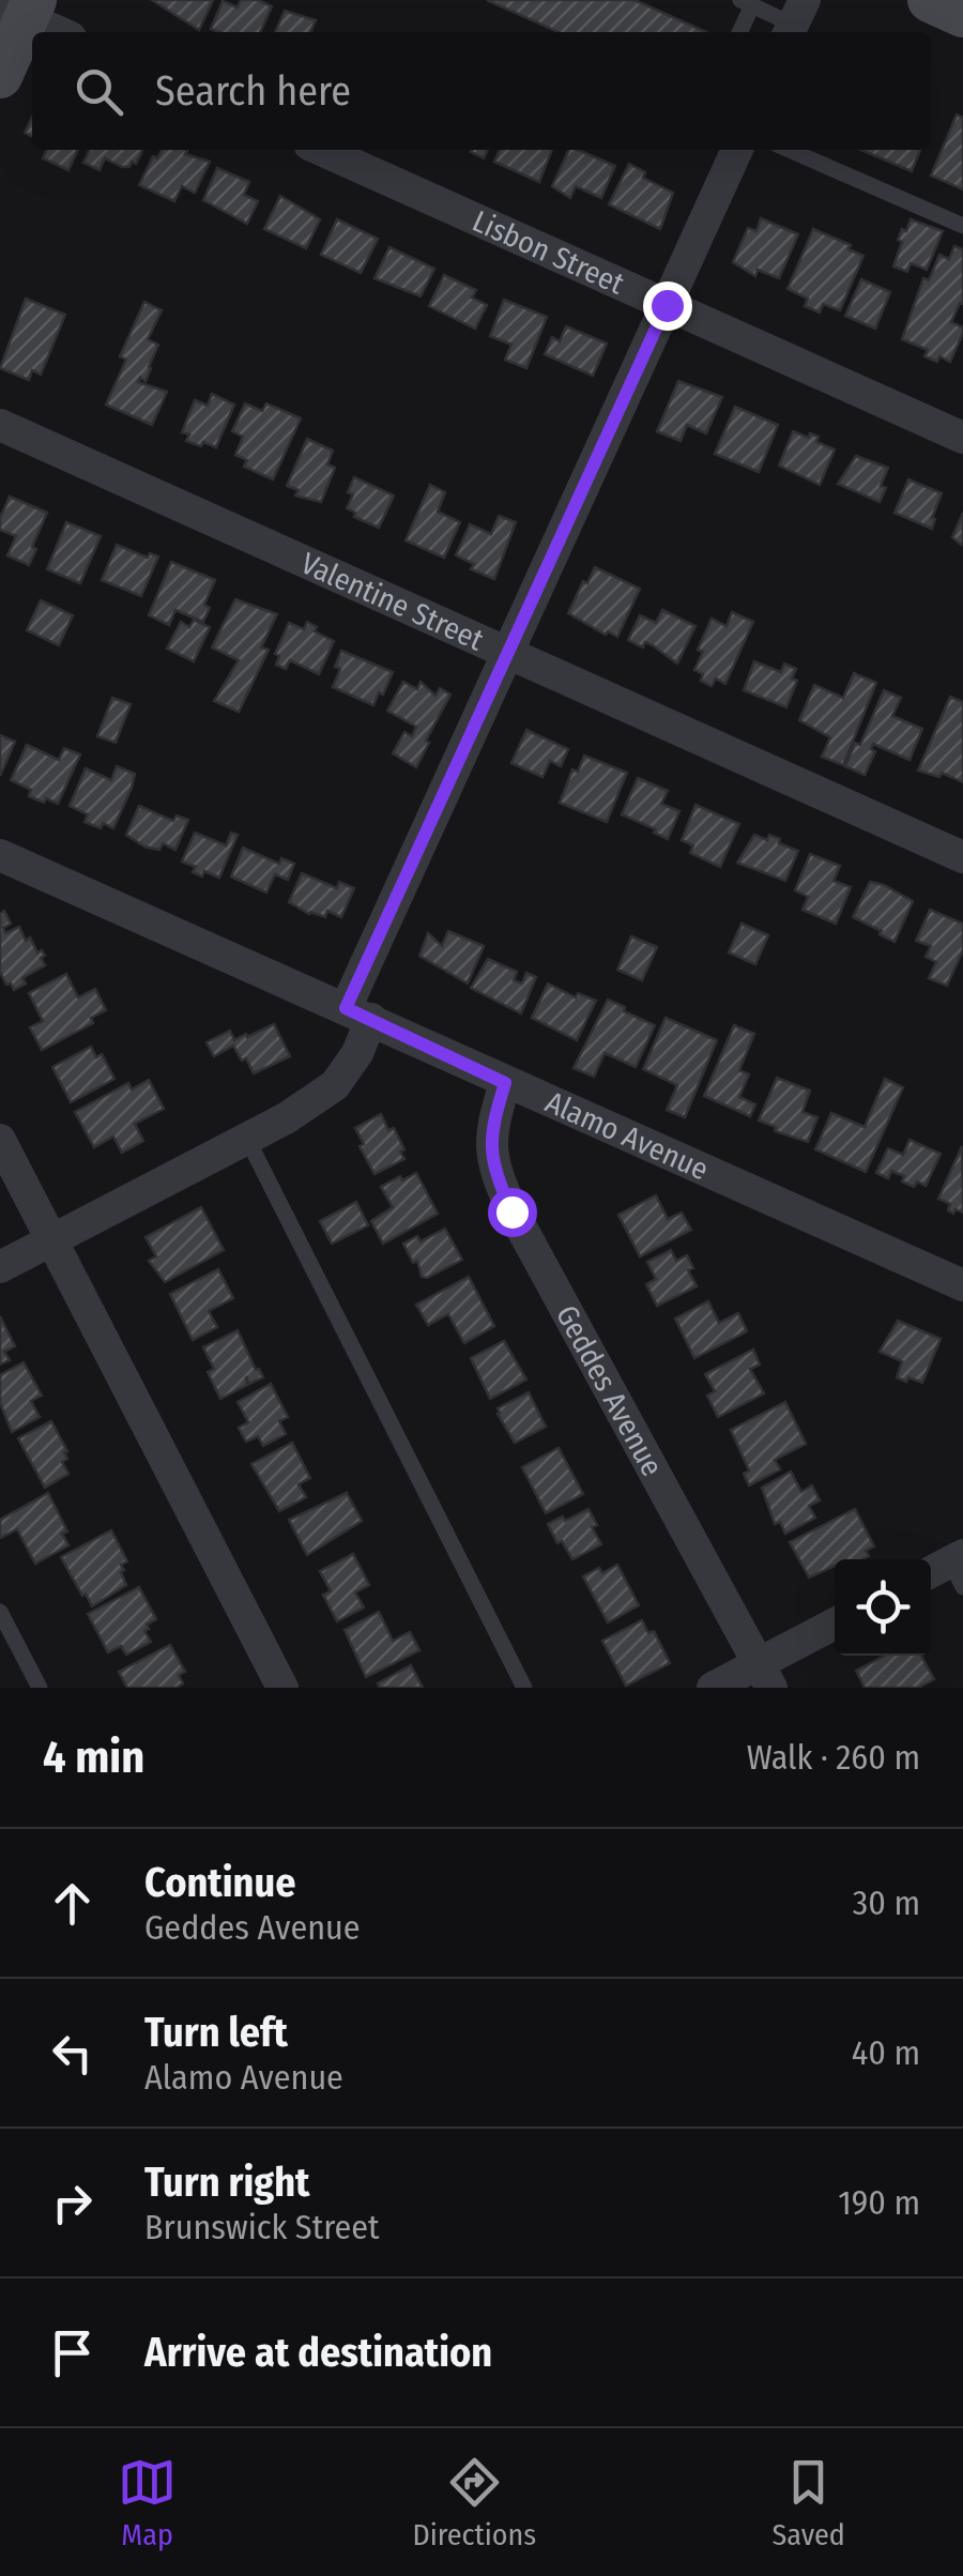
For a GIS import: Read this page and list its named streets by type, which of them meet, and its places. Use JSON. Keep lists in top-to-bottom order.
{
  "streets": {
    "street": [
      "Lisbon Street",
      "Valentine Street",
      "Alamo Avenue",
      "Geddes Avenue"
    ]
  },
  "crossings": [
    ["Alamo Avenue", "Geddes Avenue"]
  ],
  "page": {
    "search": "Search here",
    "heading": ["4 min", "Walk · 260 m"],
    "list": [
      ["Continue", "Geddes Avenue", "30 m"],
      ["Turn left", "Alamo Avenue", "40 m"],
      ["Turn right", "Brunswick Street", "190 m"],
      "Arrive at destination"
    ],
    "nav": ["Map", "Directions", "Saved"]
  }
}
